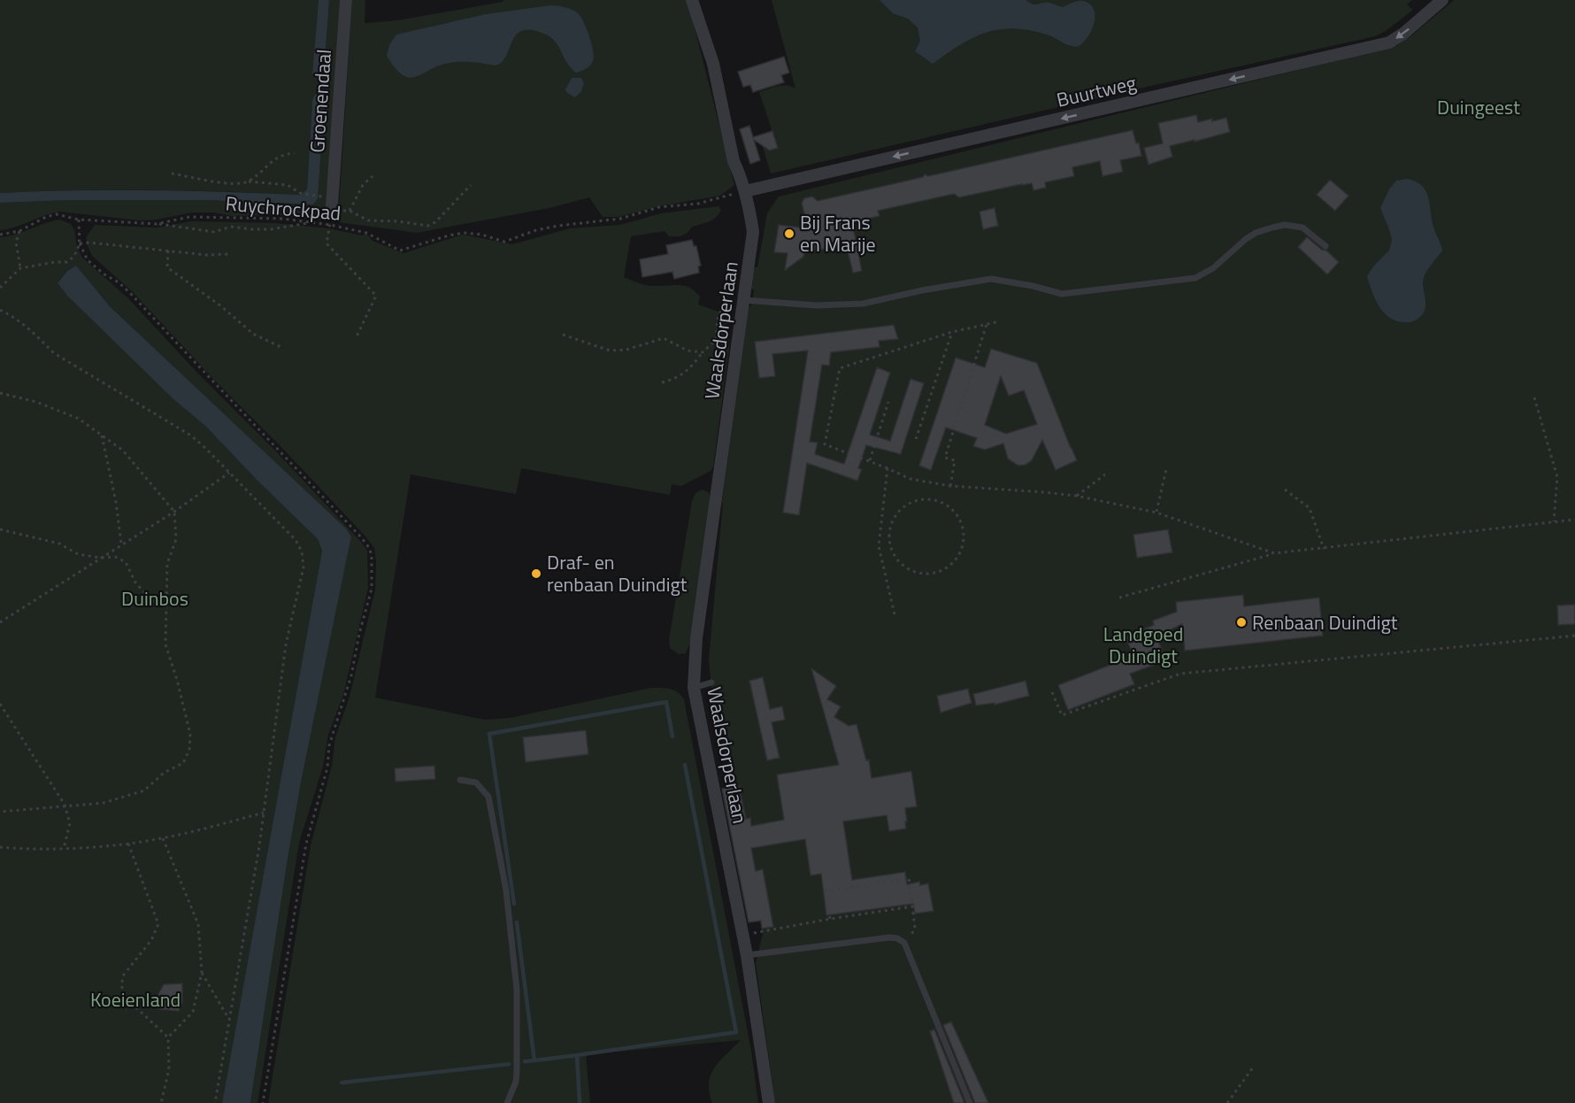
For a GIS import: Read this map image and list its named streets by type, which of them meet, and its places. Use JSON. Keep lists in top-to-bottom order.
{
  "streets": {
    "street": ["Buurtweg", "Groenendaal", "Waalsdorperlaan"],
    "path": ["Ruychrockpad"]
  },
  "crossings": [
    ["Buurtweg", "Ruychrockpad"],
    ["Buurtweg", "Waalsdorperlaan"],
    ["Ruychrockpad", "Waalsdorperlaan"]
  ],
  "one_way": ["Buurtweg"],
  "parks": [
    "Duingeest",
    "Duinbos",
    "Landgoed Duindigt",
    "Koeienland"
  ],
  "places": ["Bij Frans en Marije", "Draf- en renbaan Duindigt", "Renbaan Duindigt"]
}
